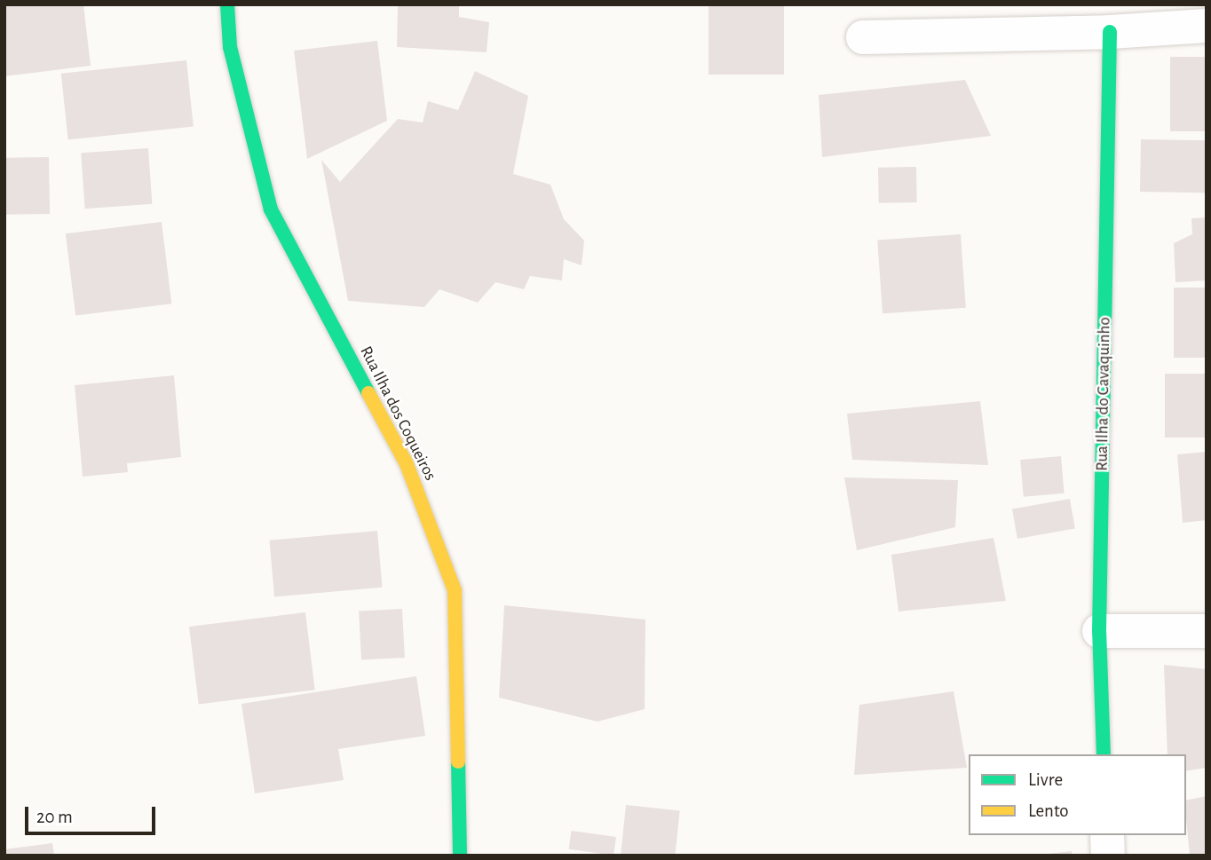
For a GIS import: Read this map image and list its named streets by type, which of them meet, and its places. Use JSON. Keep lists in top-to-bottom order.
{
  "streets": {
    "street": ["Rua Ilha do Cavaquinho", "Rua Ilha dos Coqueiros"]
  },
  "legend": ["Livre", "Lento"],
  "scale_bar": "20 m"
}
